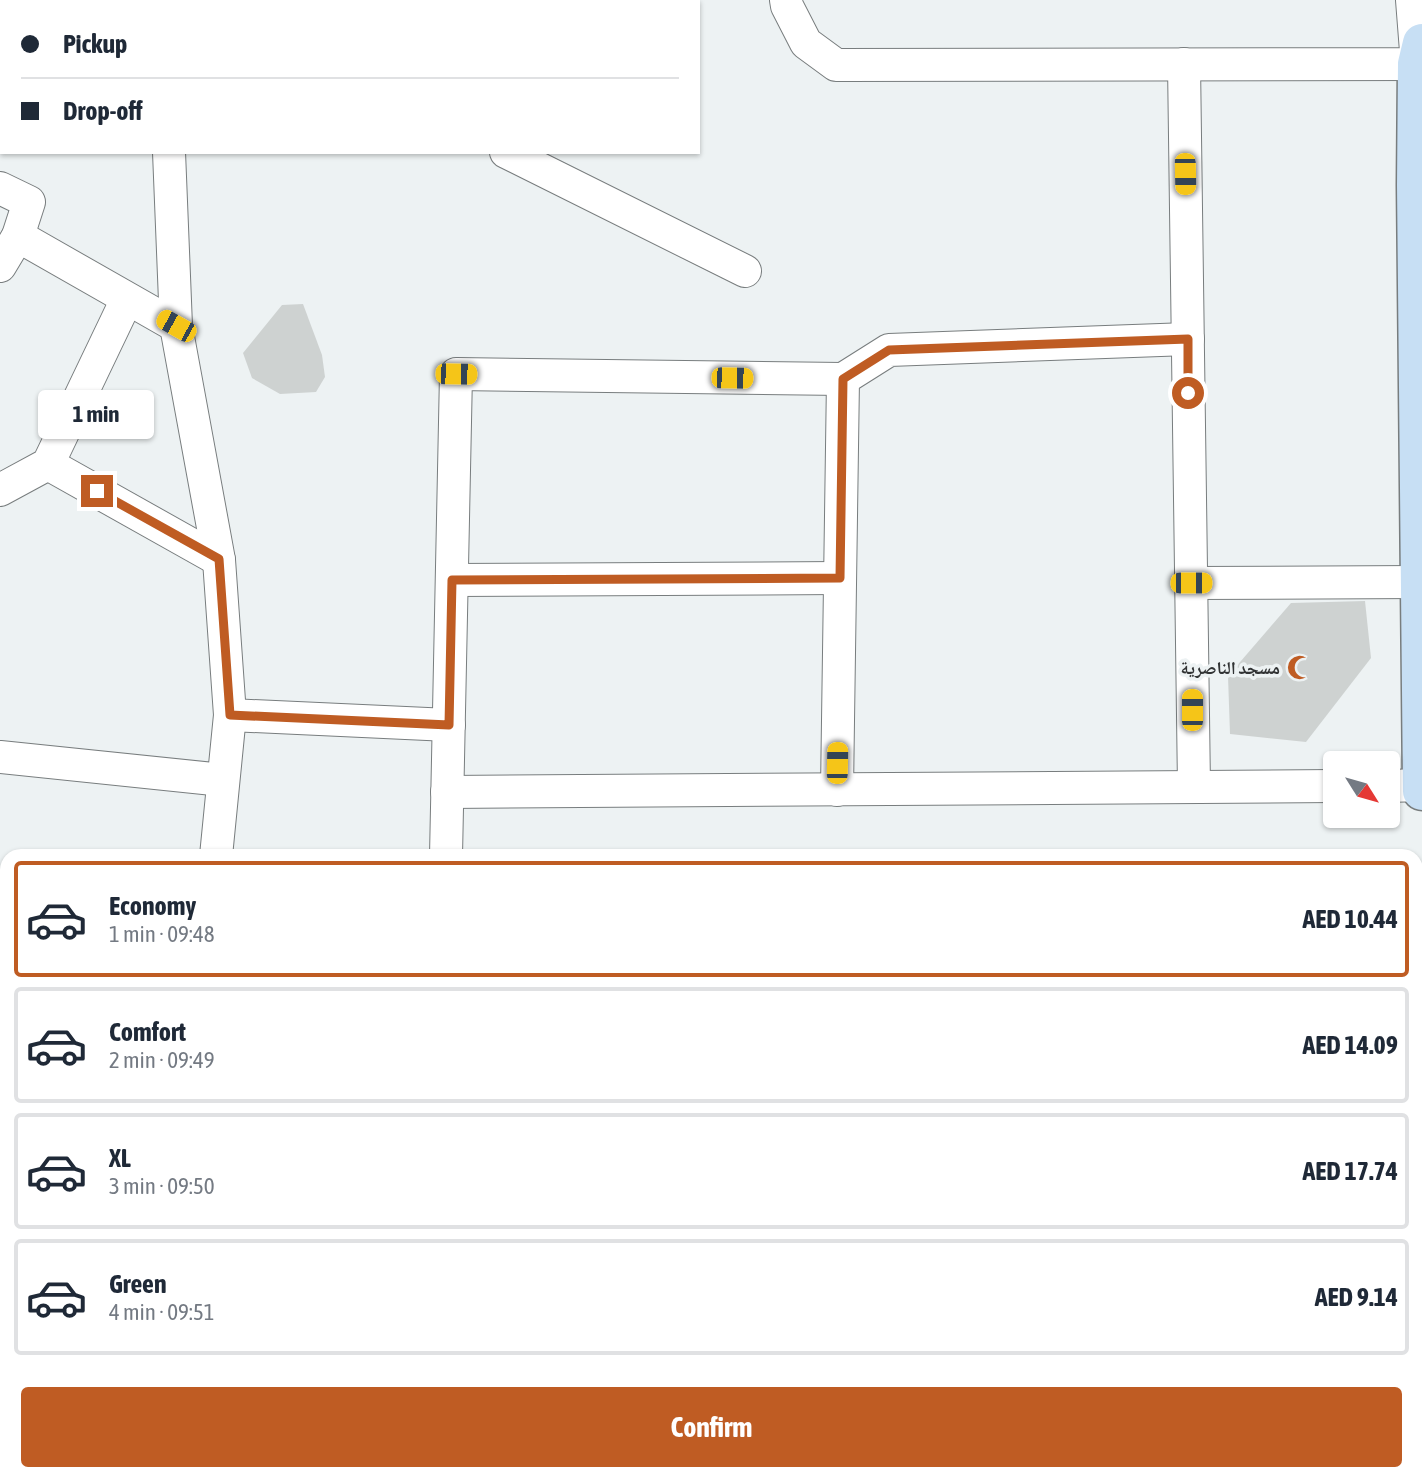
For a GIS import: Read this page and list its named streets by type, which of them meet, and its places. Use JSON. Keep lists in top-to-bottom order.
{
  "places": {
    "mosque": ["مسجد الناصرية"]
  },
  "north": "bottom right",
  "page": {
    "banner": ["Pickup", "Drop-off"],
    "bubble": "1 min",
    "list": [
      {
        "name": "Economy",
        "note": "1 min · 09:48",
        "value": "AED 10.44"
      },
      {
        "name": "Comfort",
        "note": "2 min · 09:49",
        "value": "AED 14.09"
      },
      {
        "name": "XL",
        "note": "3 min · 09:50",
        "value": "AED 17.74"
      },
      {
        "name": "Green",
        "note": "4 min · 09:51",
        "value": "AED 9.14"
      }
    ],
    "buttons": "Confirm"
  }
}
